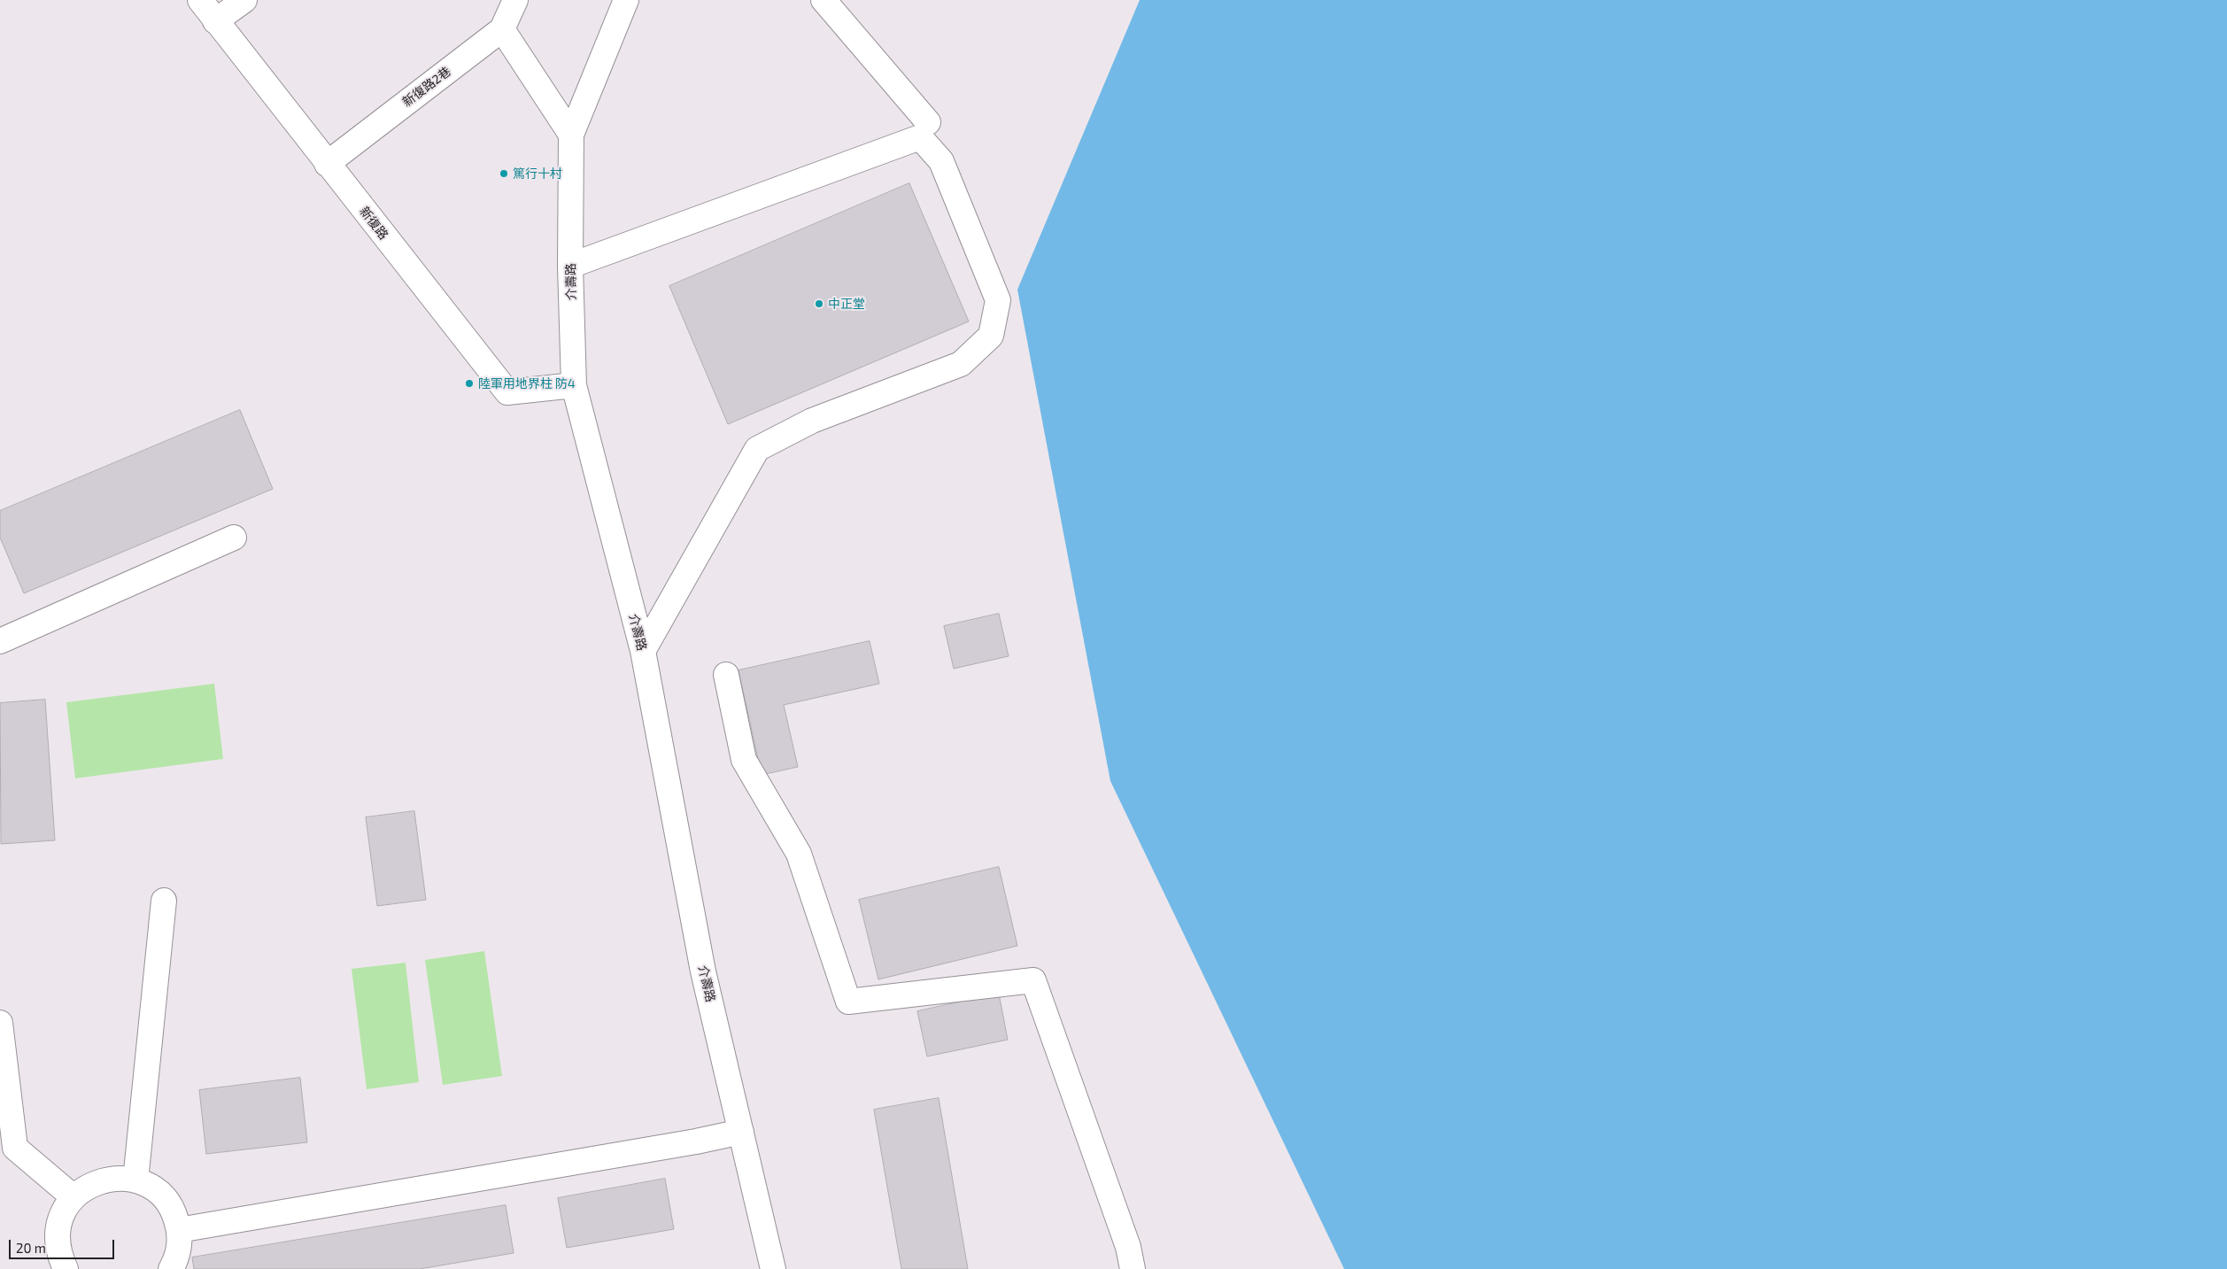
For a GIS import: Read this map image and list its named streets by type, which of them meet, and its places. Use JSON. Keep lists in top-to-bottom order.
{
  "streets": {
    "street": ["新復路2巷", "新復路", "介壽路"]
  },
  "crossings": [
    ["新復路2巷", "新復路"],
    ["新復路", "介壽路"]
  ],
  "places": ["篤行十村", "中正堂", "陸軍用地界柱 防4"],
  "scale_bar": "20 m"
}
